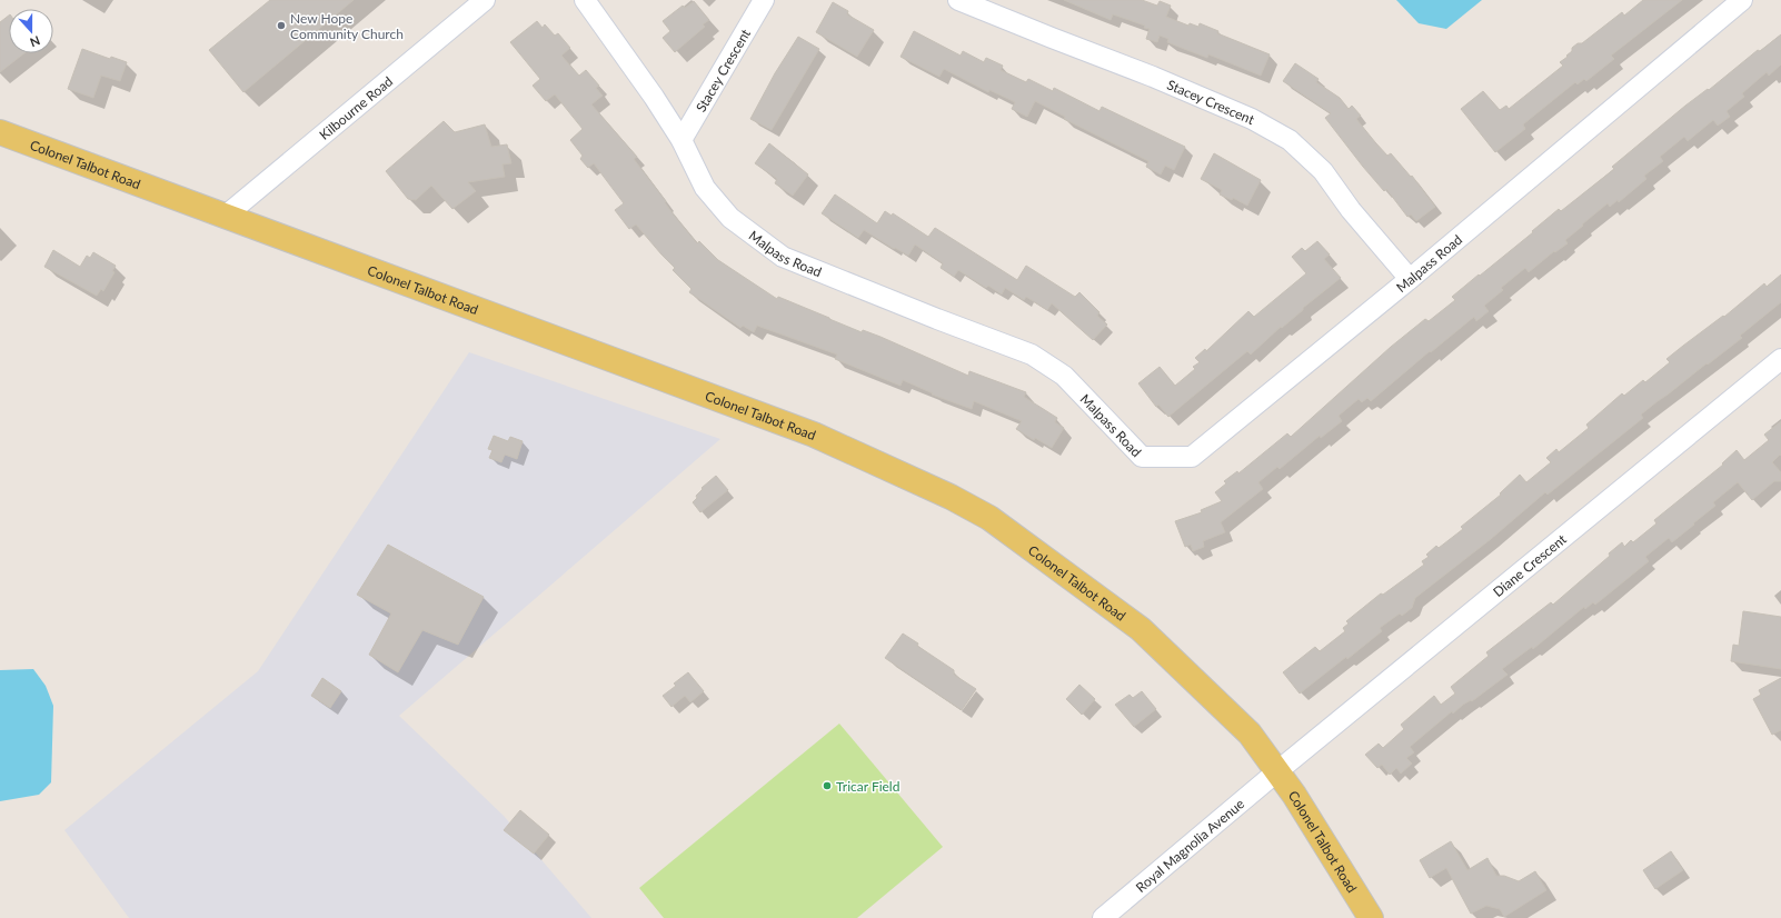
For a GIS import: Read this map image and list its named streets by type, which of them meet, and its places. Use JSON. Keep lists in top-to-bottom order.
{
  "streets": {
    "main road": ["Colonel Talbot Road"],
    "street": [
      "Stacey Crescent",
      "Kilbourne Road",
      "Malpass Road",
      "Diane Crescent",
      "Royal Magnolia Avenue"
    ]
  },
  "crossings": [
    ["Stacey Crescent", "Malpass Road"],
    ["Kilbourne Road", "Colonel Talbot Road"],
    ["Colonel Talbot Road", "Diane Crescent"],
    ["Colonel Talbot Road", "Royal Magnolia Avenue"],
    ["Diane Crescent", "Royal Magnolia Avenue"]
  ],
  "places": ["New Hope Community Church", "Tricar Field"],
  "north": "bottom"
}
